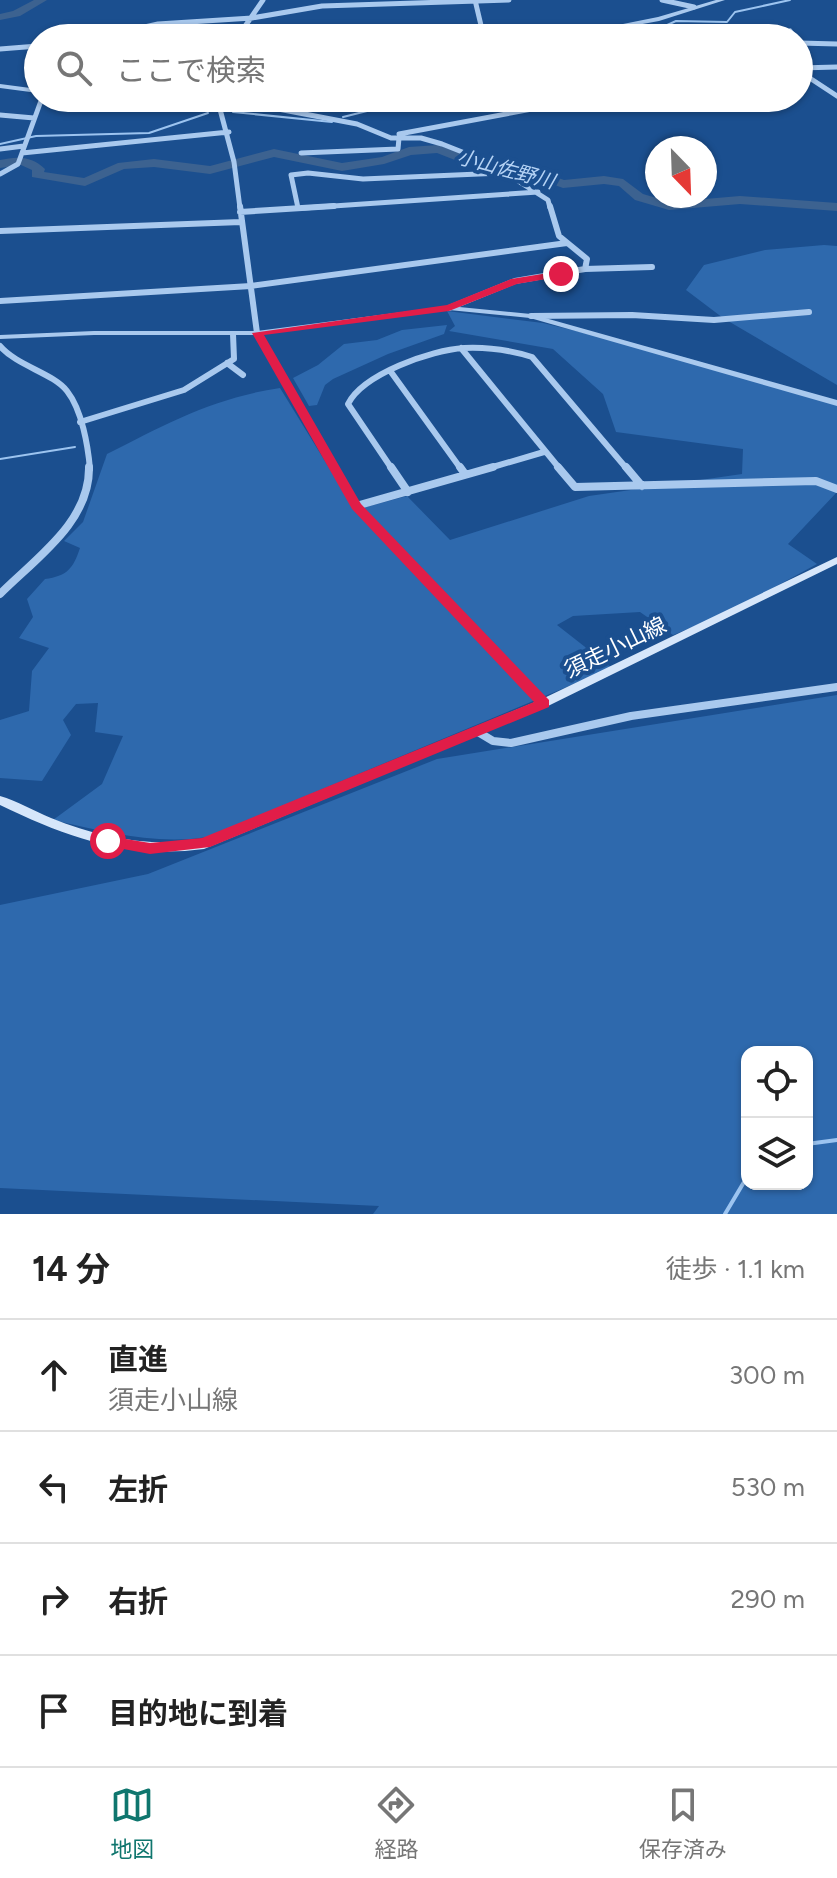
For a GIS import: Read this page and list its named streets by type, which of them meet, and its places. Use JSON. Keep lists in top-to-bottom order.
{
  "streets": {
    "main road": ["須走小山線"]
  },
  "water": ["小山佐野川"],
  "north": "bottom right",
  "page": {
    "search": "ここで検索",
    "heading": ["14 分", "徒歩 · 1.1 km"],
    "list": [
      ["直進", "須走小山線", "300 m"],
      ["左折", "530 m"],
      ["右折", "290 m"],
      "目的地に到着"
    ],
    "nav": ["地図", "経路", "保存済み"]
  }
}
